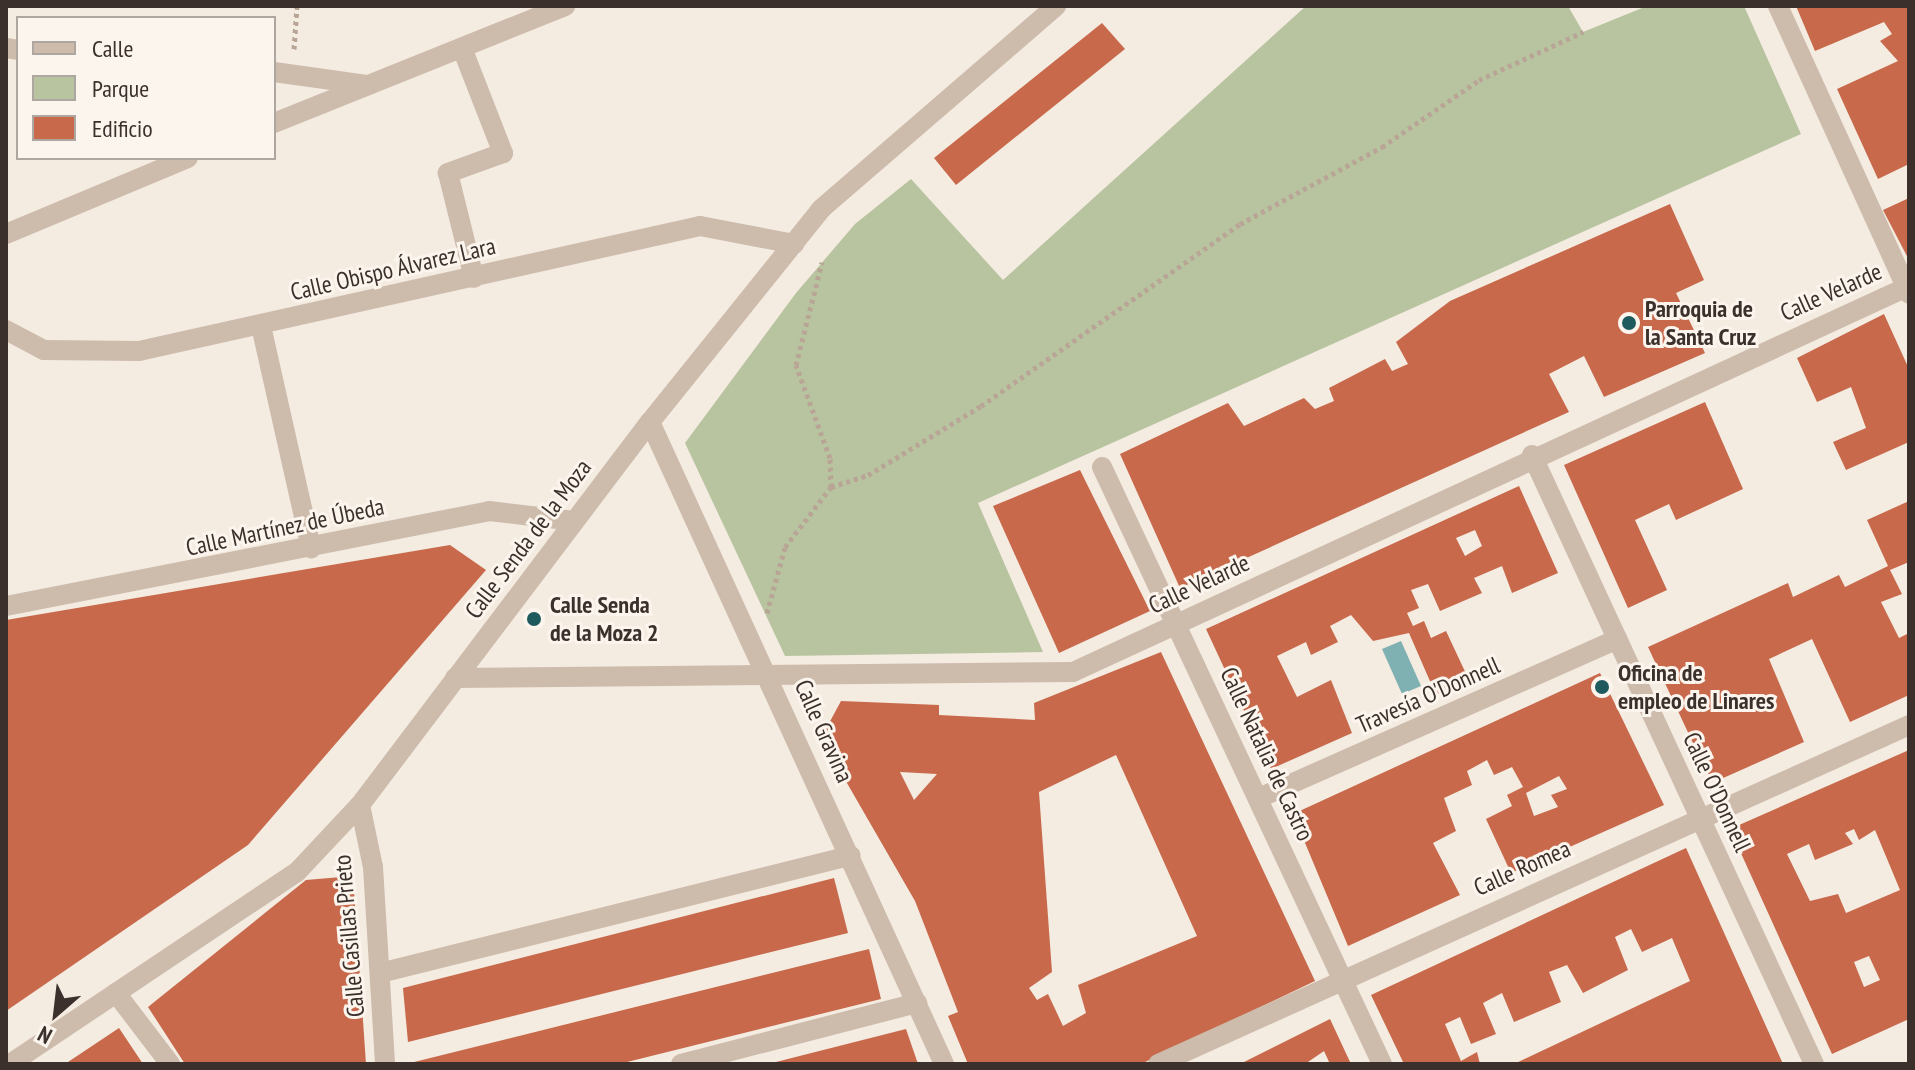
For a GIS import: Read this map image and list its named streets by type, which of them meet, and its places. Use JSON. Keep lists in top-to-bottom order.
{
  "streets": {
    "street": [
      "Calle Obispo Álvarez Lara",
      "Calle Velarde",
      "Calle Martínez de Úbeda",
      "Calle Senda de la Moza",
      "Travesía O'Donnell",
      "Calle Gravina",
      "Calle Natalia de Castro",
      "Calle O'Donnell",
      "Calle Romea",
      "Calle Casillas Prieto"
    ]
  },
  "crossings": [
    ["Calle Obispo Álvarez Lara", "Calle Senda de la Moza"],
    ["Calle Velarde", "Calle Senda de la Moza"],
    ["Calle Velarde", "Calle Gravina"],
    ["Calle Velarde", "Calle Natalia de Castro"],
    ["Calle Velarde", "Calle O'Donnell"],
    ["Calle Martínez de Úbeda", "Calle Senda de la Moza"],
    ["Calle Senda de la Moza", "Calle Gravina"],
    ["Calle Senda de la Moza", "Calle Casillas Prieto"],
    ["Travesía O'Donnell", "Calle Natalia de Castro"],
    ["Travesía O'Donnell", "Calle O'Donnell"],
    ["Calle Natalia de Castro", "Calle Romea"],
    ["Calle O'Donnell", "Calle Romea"]
  ],
  "places": ["Parroquia de la Santa Cruz", "Calle Senda de la Moza 2", "Oficina de empleo de Linares"],
  "legend": ["Calle", "Parque", "Edificio"],
  "north": "bottom left"
}
